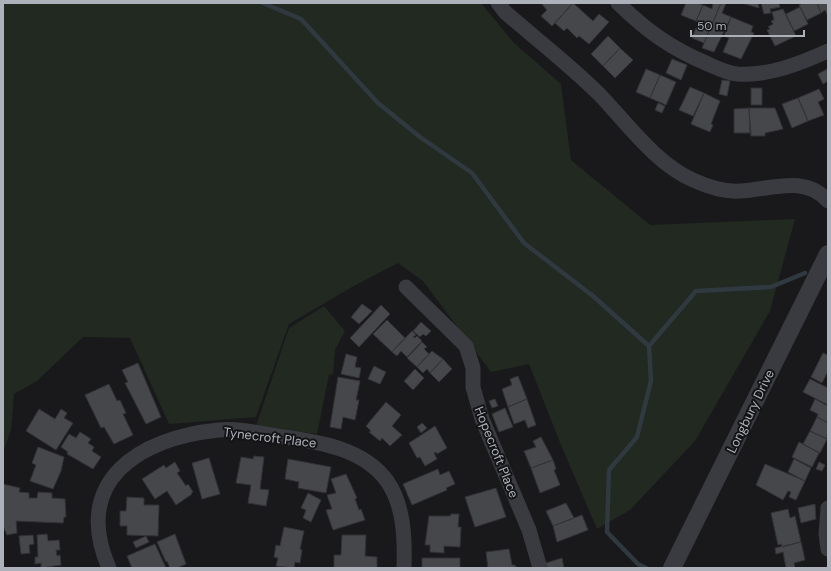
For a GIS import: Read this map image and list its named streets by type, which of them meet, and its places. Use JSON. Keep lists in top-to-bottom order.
{
  "streets": {
    "street": ["Longbury Drive", "Tynecroft Place", "Hopecroft Place"]
  },
  "scale_bar": "50 m"
}
